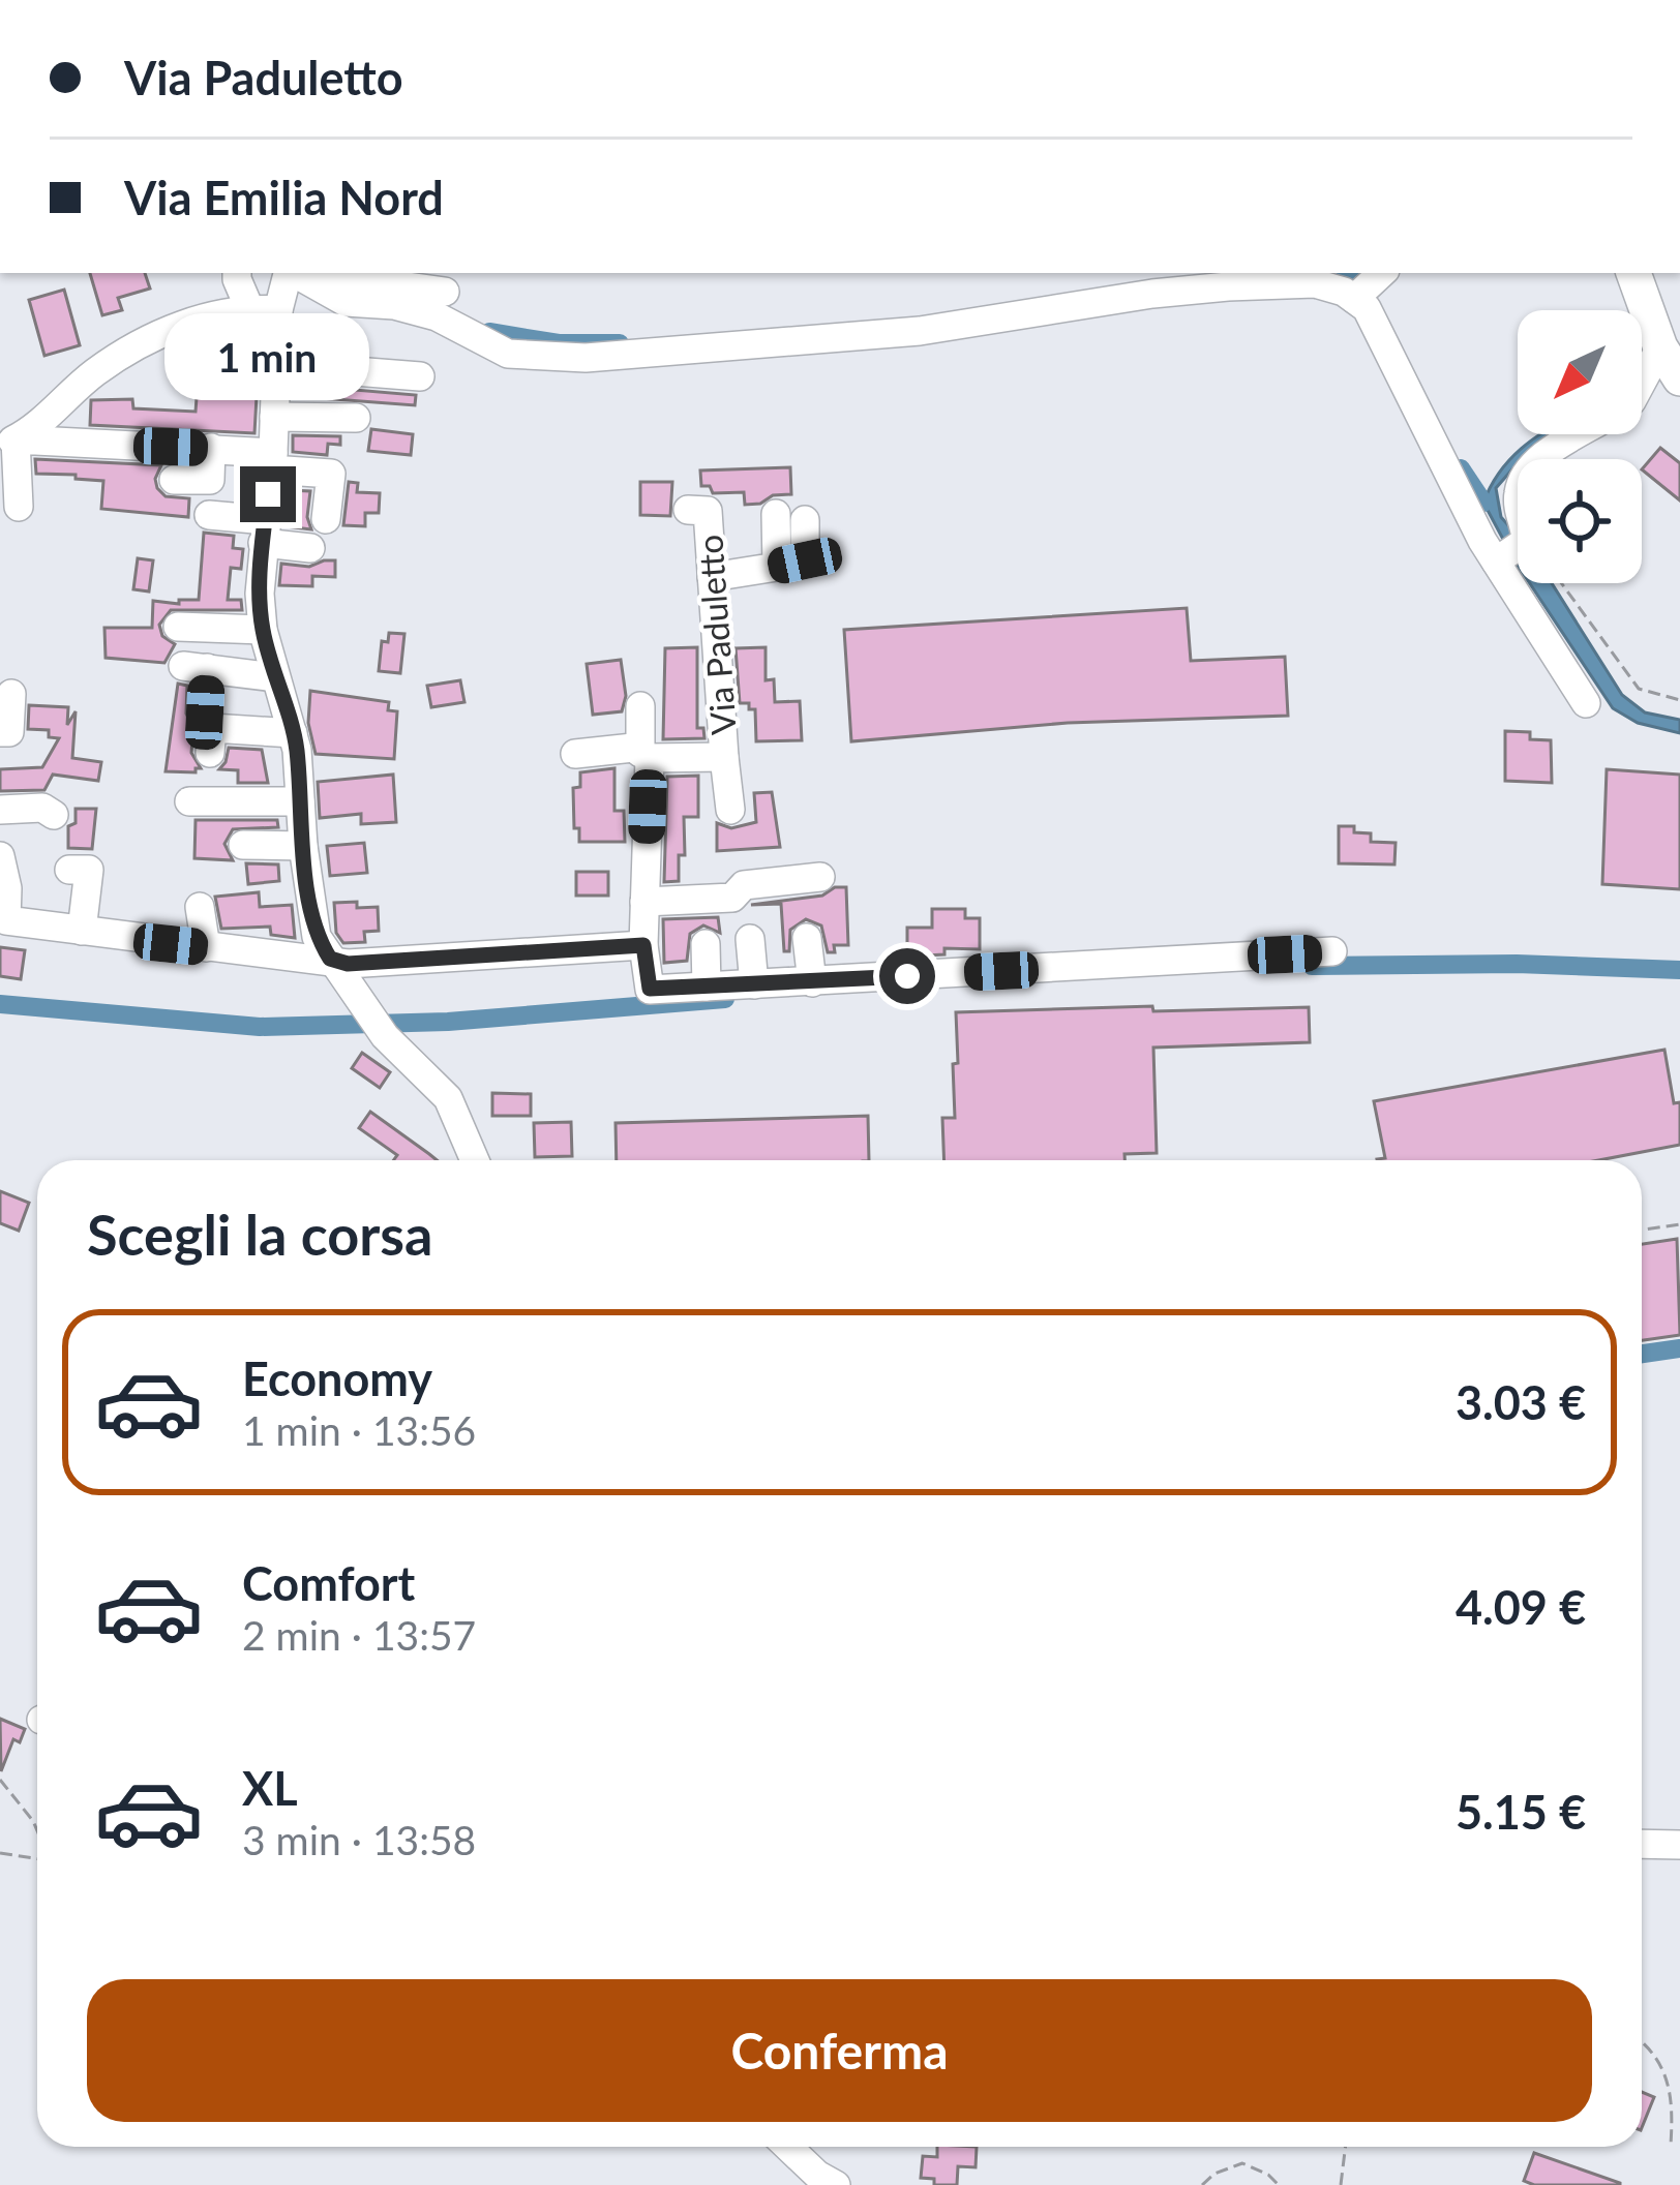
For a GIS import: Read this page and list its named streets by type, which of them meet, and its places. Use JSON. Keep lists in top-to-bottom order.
{
  "streets": {
    "street": ["Via Paduletto"]
  },
  "north": "bottom left",
  "page": {
    "banner": ["Via Paduletto", "Via Emilia Nord"],
    "bubble": "1 min",
    "heading": "Scegli la corsa",
    "list": [
      {
        "name": "Economy",
        "note": "1 min · 13:56",
        "value": "3.03 €"
      },
      {
        "name": "Comfort",
        "note": "2 min · 13:57",
        "value": "4.09 €"
      },
      {
        "name": "XL",
        "note": "3 min · 13:58",
        "value": "5.15 €"
      }
    ],
    "buttons": "Conferma"
  }
}
